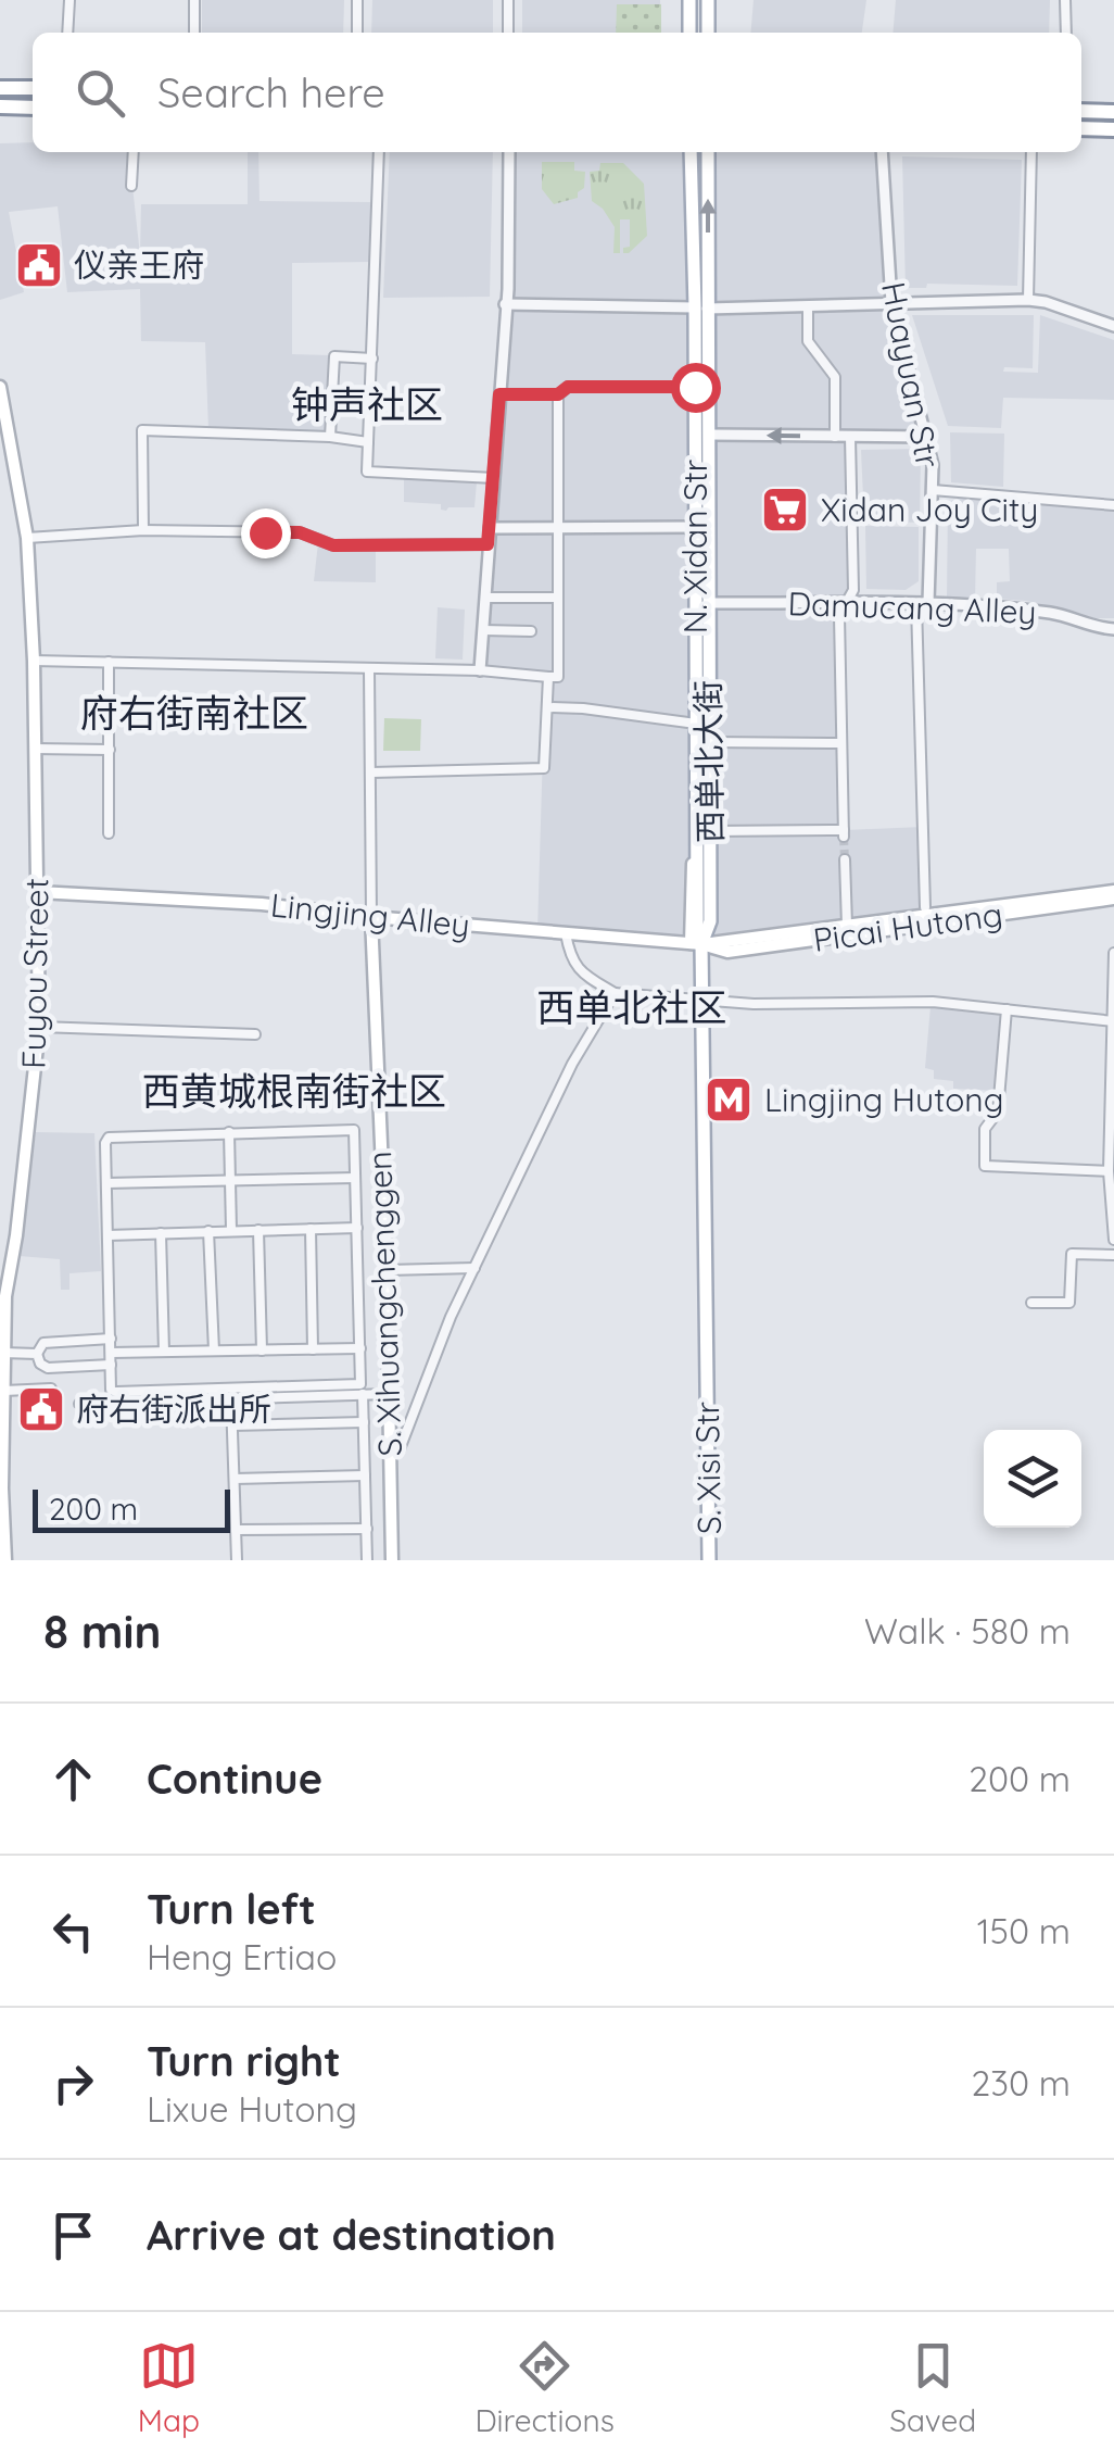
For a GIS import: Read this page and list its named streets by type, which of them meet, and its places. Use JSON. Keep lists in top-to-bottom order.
{
  "streets": {
    "main road": [
      "N. Xidan Str",
      "西单北大街",
      "Lingjing Alley",
      "Picai Hutong",
      "Fuyou Street",
      "S. Xihuangchenggen",
      "S. Xisi Str"
    ],
    "street": ["Huayuan Str", "Damucang Alley"]
  },
  "crossings": [
    ["Huayuan Str", "Damucang Alley"],
    ["N. Xidan Str", "西单北大街"],
    ["N. Xidan Str", "Lingjing Alley"],
    ["N. Xidan Str", "Picai Hutong"],
    ["Damucang Alley", "西单北大街"],
    ["西单北大街", "Lingjing Alley"],
    ["西单北大街", "Picai Hutong"],
    ["西单北大街", "S. Xisi Str"],
    ["Lingjing Alley", "Picai Hutong"],
    ["Lingjing Alley", "Fuyou Street"],
    ["Lingjing Alley", "S. Xihuangchenggen"]
  ],
  "districts": [
    "钟声社区",
    "府右街南社区",
    "西单北社区",
    "西黄城根南街社区"
  ],
  "places": {
    "public building": ["仪亲王府", "府右街派出所"],
    "supermarket": ["Xidan Joy City"],
    "metro station": ["Lingjing Hutong"]
  },
  "scale_bar": "200 m",
  "page": {
    "search": "Search here",
    "scale": "200 m",
    "heading": ["8 min", "Walk · 580 m"],
    "list": [
      ["Continue", "200 m"],
      ["Turn left", "Heng Ertiao", "150 m"],
      ["Turn right", "Lixue Hutong", "230 m"],
      "Arrive at destination"
    ],
    "nav": ["Map", "Directions", "Saved"]
  }
}
